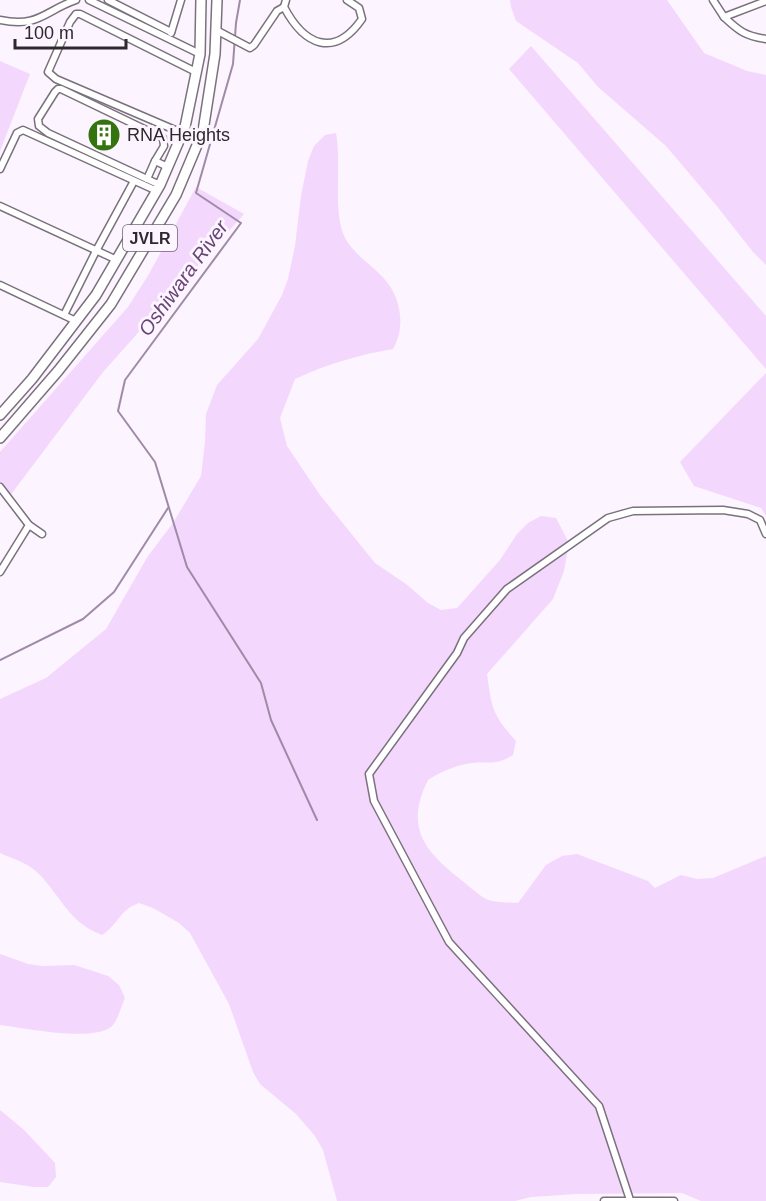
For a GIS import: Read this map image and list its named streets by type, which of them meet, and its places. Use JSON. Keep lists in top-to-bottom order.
{
  "streets": {
    "main road": ["JVLR"]
  },
  "water": ["Oshiwara River"],
  "places": {
    "building": ["RNA Heights"]
  },
  "scale_bar": "100 m"
}
